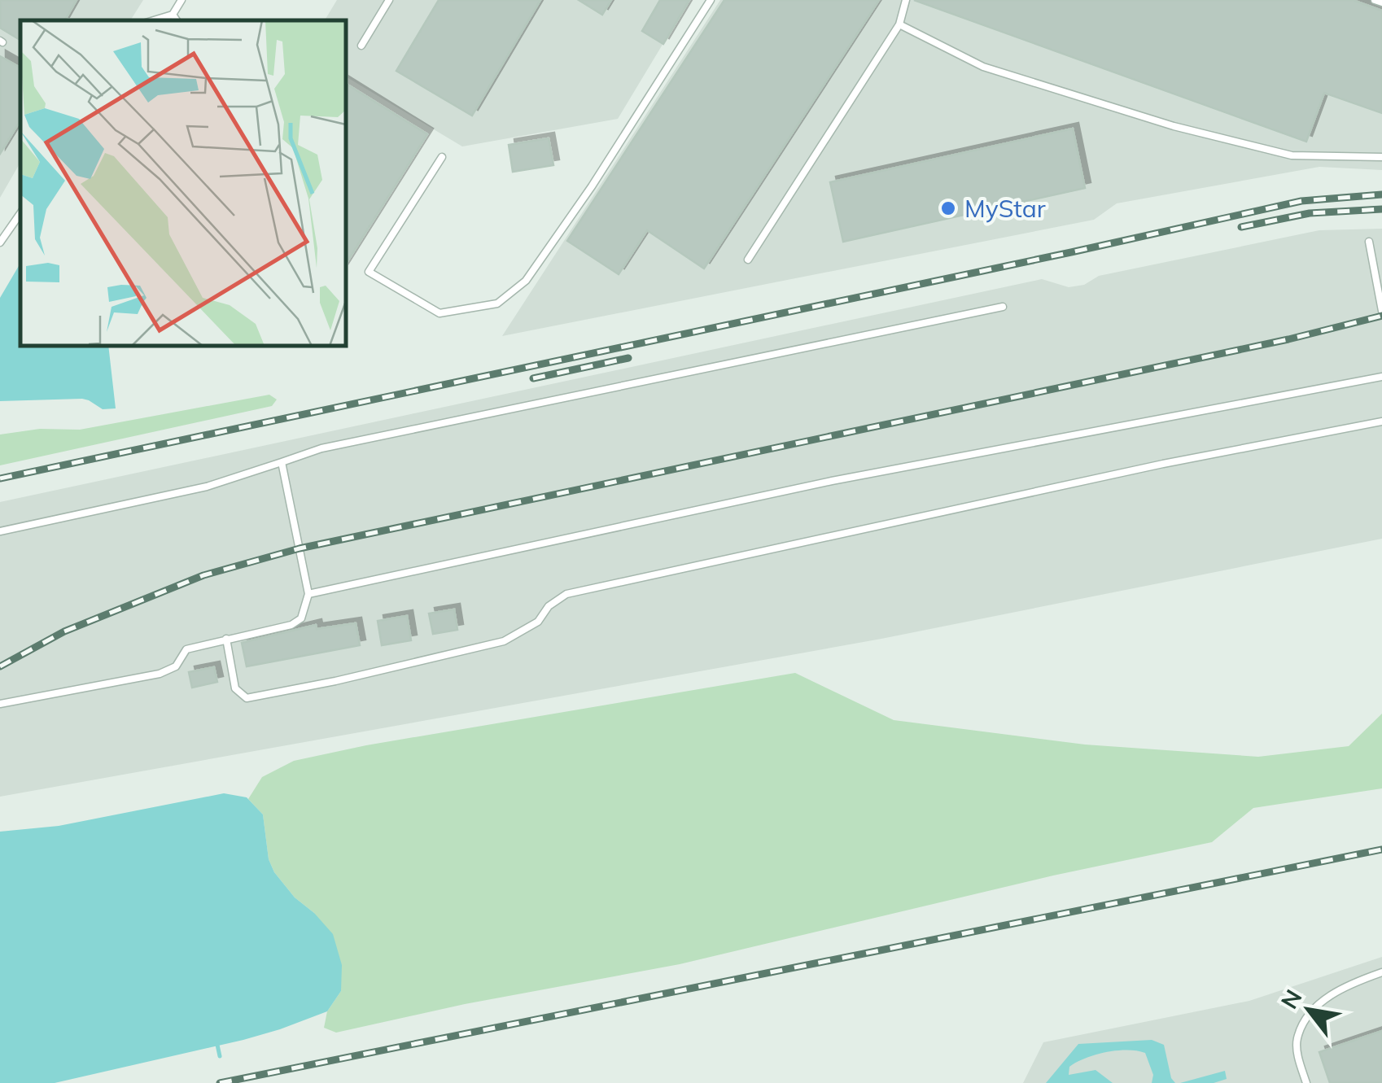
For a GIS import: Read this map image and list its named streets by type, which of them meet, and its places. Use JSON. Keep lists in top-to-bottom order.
{
  "places": ["MyStar"],
  "north": "top left"
}
